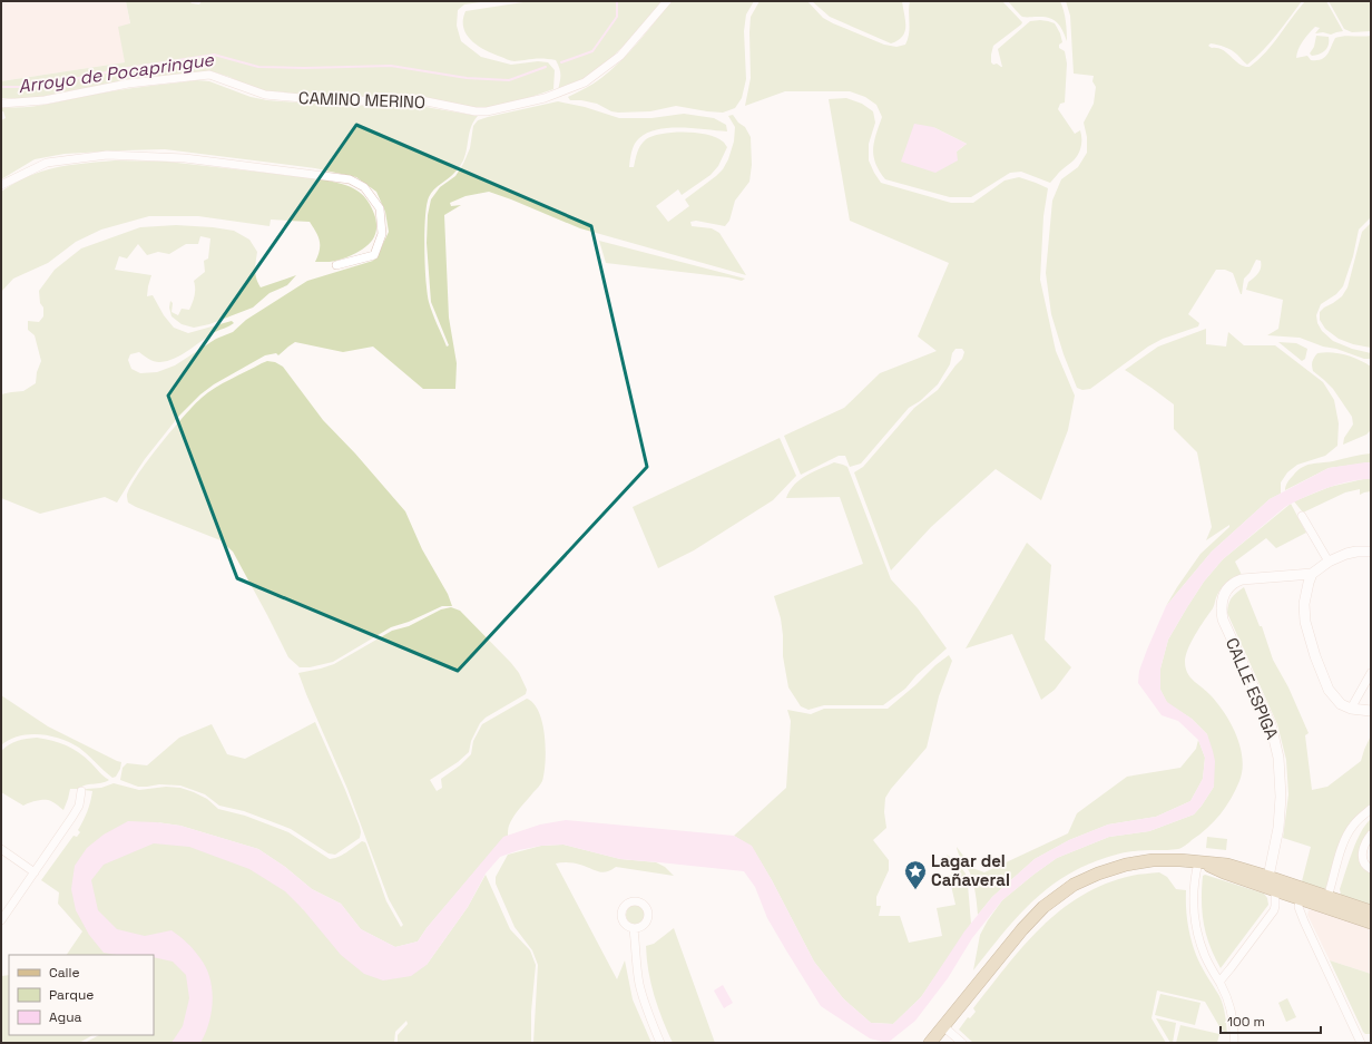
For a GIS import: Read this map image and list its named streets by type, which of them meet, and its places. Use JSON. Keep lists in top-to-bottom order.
{
  "streets": {
    "street": ["CAMINO MERINO", "CALLE ESPIGA"]
  },
  "water": ["Arroyo de Pocapringue"],
  "places": {
    "place": ["Lagar del Cañaveral"]
  },
  "legend": ["Calle", "Parque", "Agua"],
  "scale_bar": "100 m"
}
